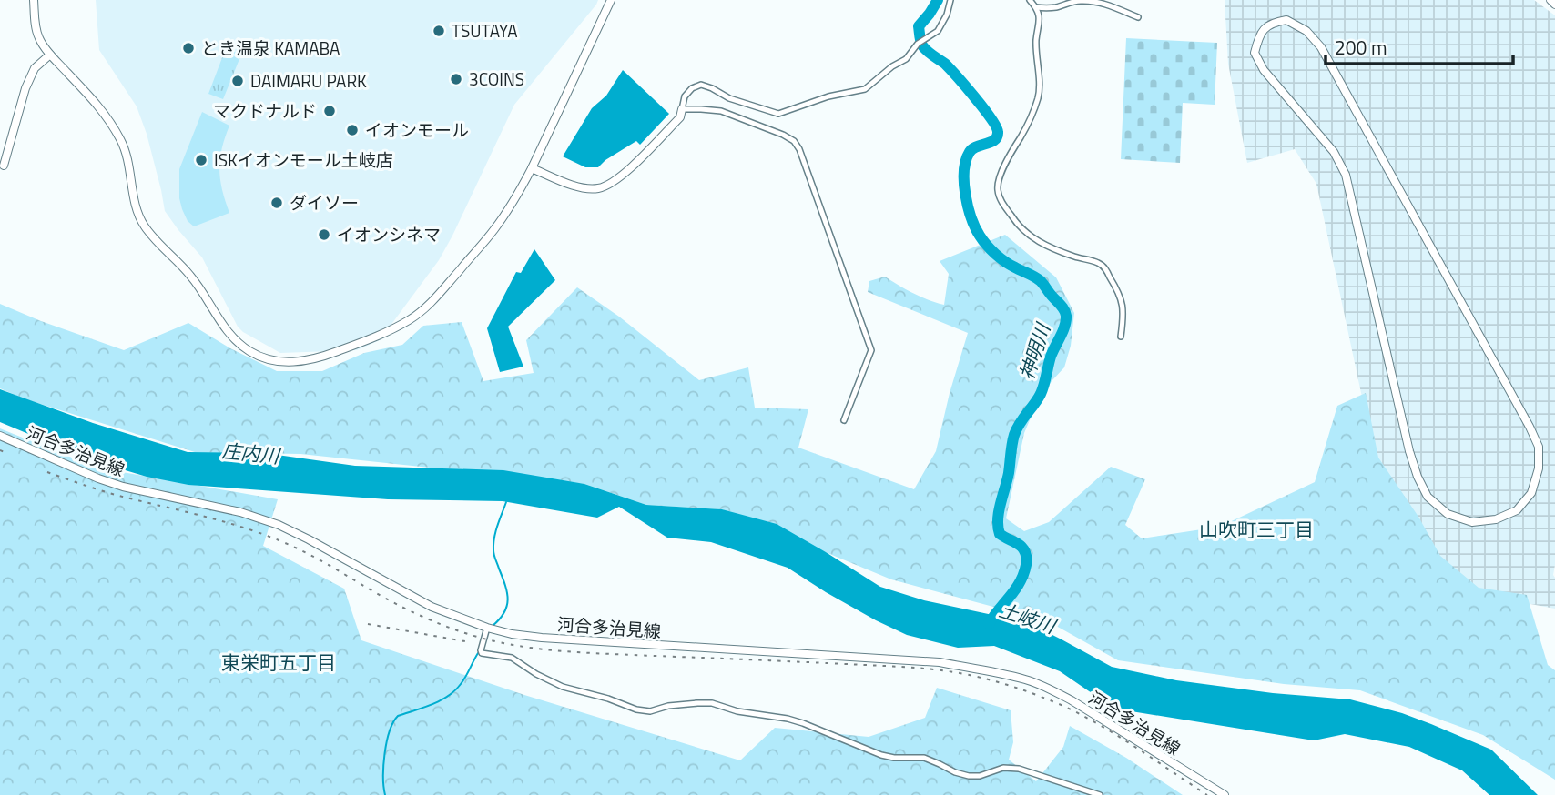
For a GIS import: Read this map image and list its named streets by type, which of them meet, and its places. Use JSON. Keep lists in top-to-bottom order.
{
  "streets": {
    "street": ["河合多治見線"]
  },
  "districts": ["山吹町三丁目", "東栄町五丁目"],
  "water": ["神明川", "庄内川", "土岐川"],
  "places": [
    "TSUTAYA",
    "とき温泉 KAMABA",
    "3COINS",
    "DAIMARU PARK",
    "マクドナルド",
    "イオンモール",
    "ISKイオンモール土岐店",
    "ダイソー",
    "イオンシネマ"
  ],
  "scale_bar": "200 m"
}
